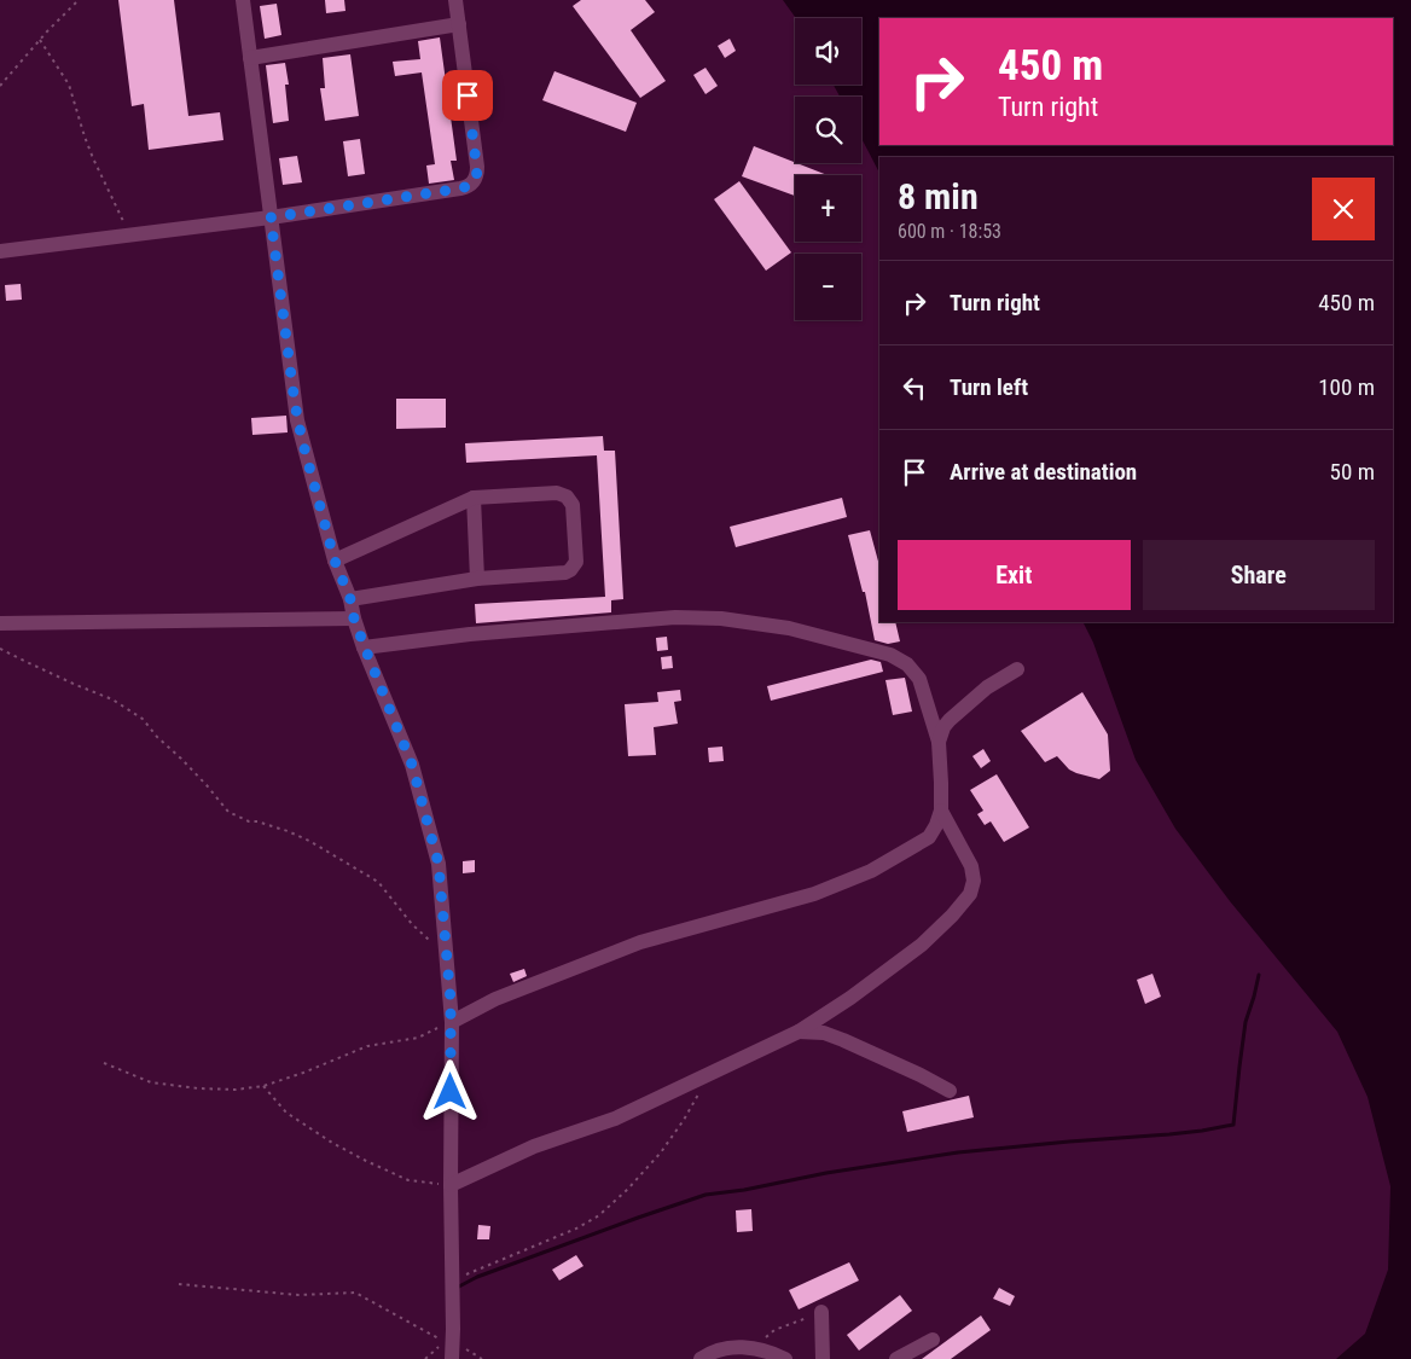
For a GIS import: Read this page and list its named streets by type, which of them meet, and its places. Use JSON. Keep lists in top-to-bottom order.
{
  "page": {
    "map_buttons": ["+", "−"],
    "turn": ["450 m", "Turn right"],
    "heading": ["8 min", "600 m · 18:53"],
    "list": [
      {
        "name": "Turn right",
        "value": "450 m"
      },
      {
        "name": "Turn left",
        "value": "100 m"
      },
      {
        "name": "Arrive at destination",
        "value": "50 m"
      }
    ],
    "buttons": ["Exit", "Share"]
  }
}
